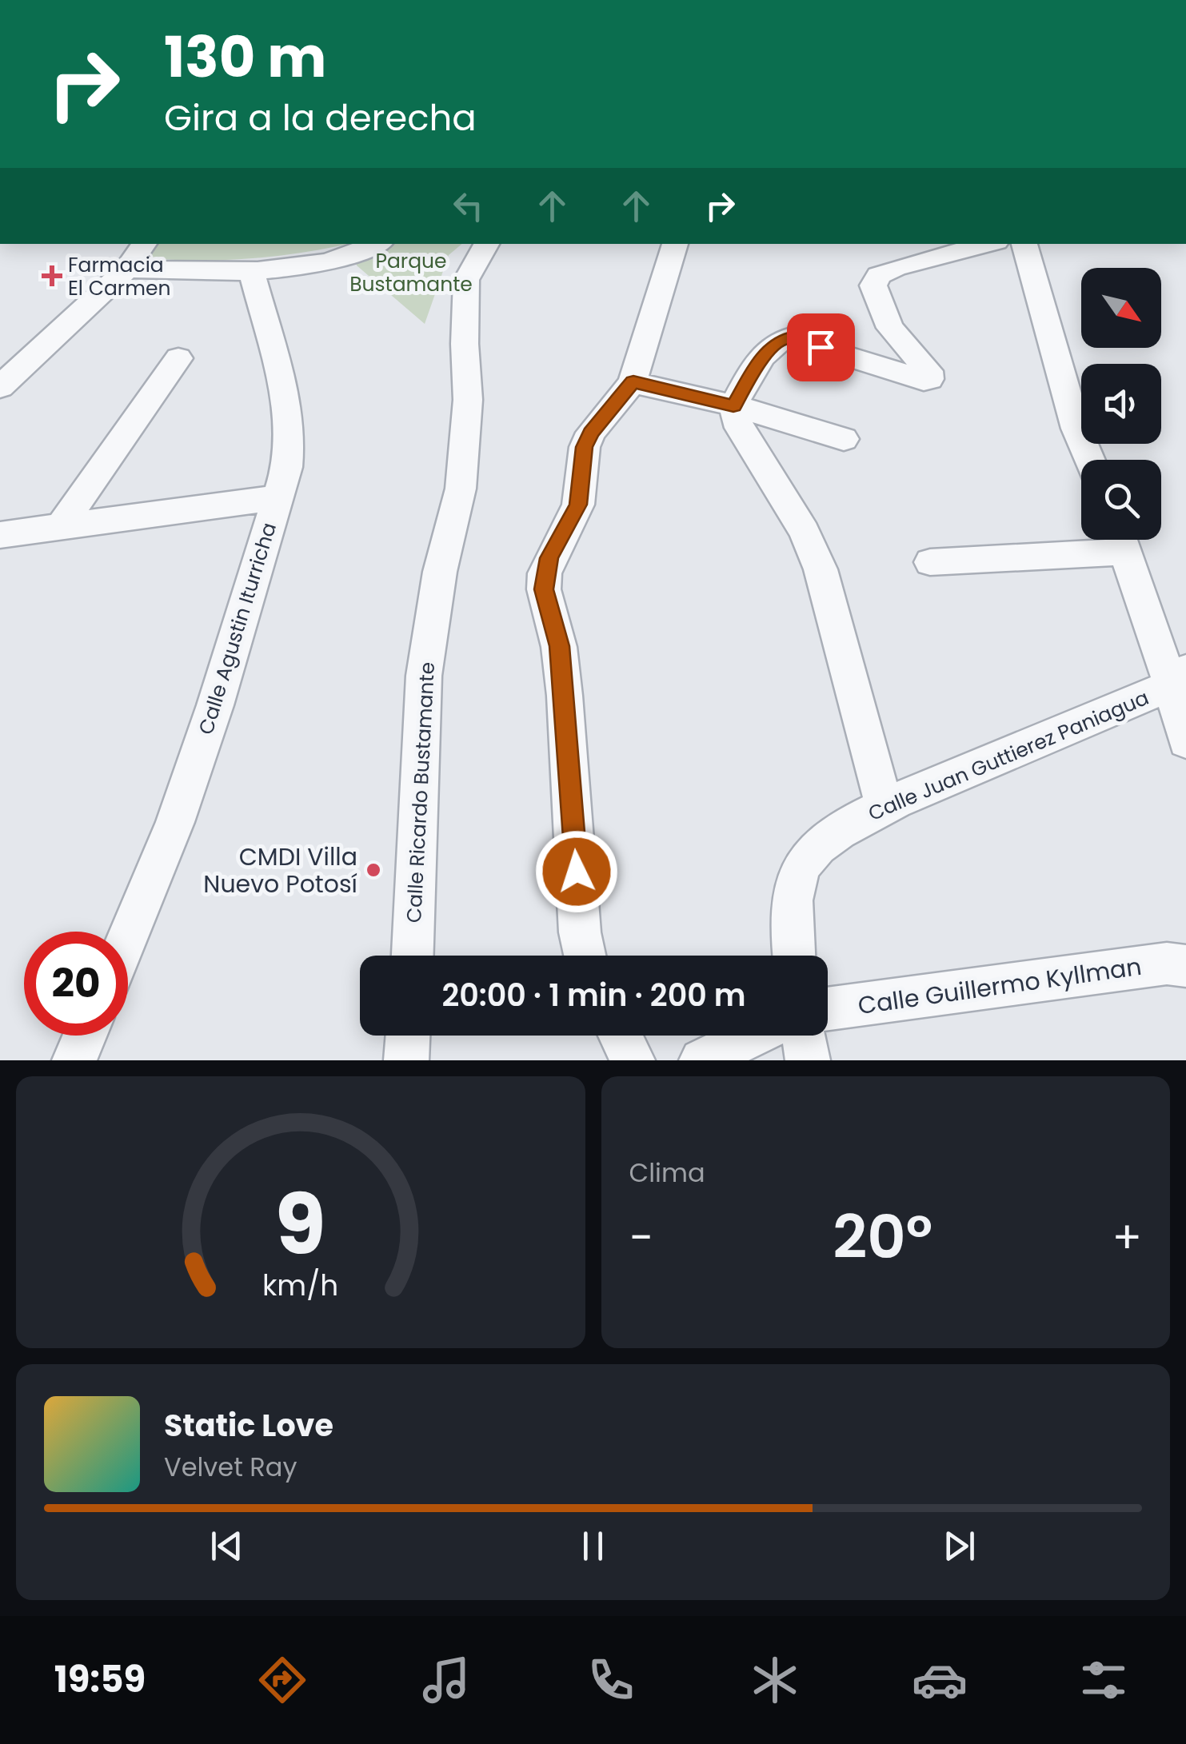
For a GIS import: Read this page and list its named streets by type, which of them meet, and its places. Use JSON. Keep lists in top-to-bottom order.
{
  "streets": {
    "street": [
      "Calle Agustin Iturricha",
      "Calle Juan Guttierez Paniagua",
      "Calle Ricardo Bustamante",
      "Calle Guillermo Kyllman"
    ]
  },
  "parks": ["Parque Bustamante"],
  "places": {
    "health": ["Farmacia El Carmen"],
    "other": ["CMDI Villa Nuevo Potosí"]
  },
  "north": "bottom right",
  "page": {
    "turn": ["130 m", "Gira a la derecha"],
    "limit": "20",
    "trip": "20:00 · 1 min · 200 m",
    "tile": "Clima",
    "heat": ["−", "20°", "+"],
    "song": ["Static Love", "Velvet Ray"],
    "tabs": "19:59",
    "gauge": ["9", "km/h"]
  }
}
